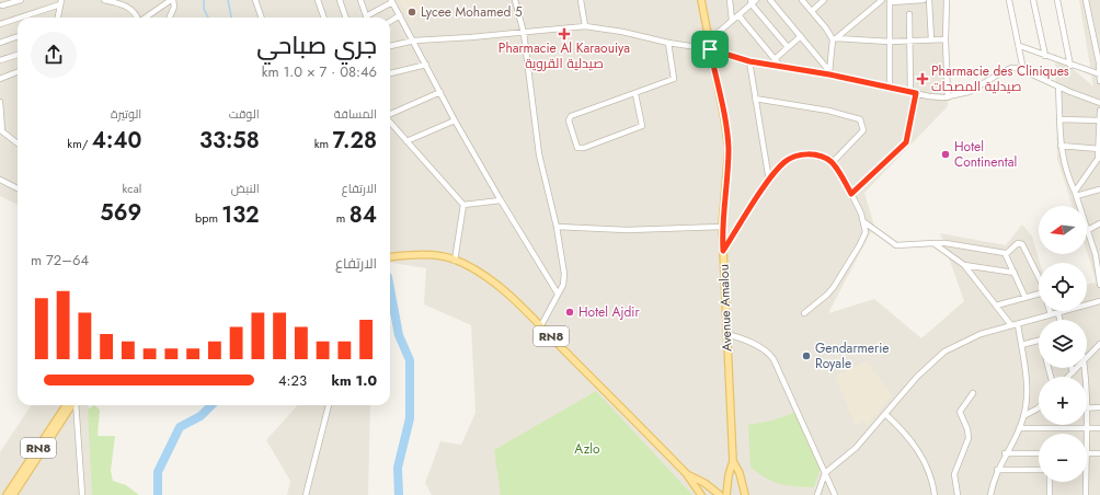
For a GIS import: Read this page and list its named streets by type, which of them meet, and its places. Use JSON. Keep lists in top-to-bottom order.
{
  "streets": {
    "main road": ["Avenue Amalou", "RN8"]
  },
  "parks": ["Azlo"],
  "places": {
    "other": [
      "Lycee Mohamed 5",
      "Hotel Continental",
      "Hotel Ajdir",
      "Gendarmerie Royale"
    ],
    "health": ["Pharmacie Al Karaouiya صيدلية القروية", "Pharmacie des Cliniques صيدلية المصحات"]
  },
  "north": "left",
  "page": {
    "heading": ["جري صباحي", "08:46 · 7 × 1.0 km"],
    "stats": [
      ["المسافة", "7.28 km"],
      ["الوقت", "33:58"],
      ["الوتيرة", "4:40 /km"],
      ["الارتفاع", "84 m"],
      ["النبض", "132 bpm"],
      ["kcal", "569"]
    ],
    "map_buttons": ["+", "−"],
    "chart": ["الارتفاع", "64–72 m"],
    "list": [
      {
        "name": "1.0 km",
        "note": "4:23"
      }
    ]
  }
}
